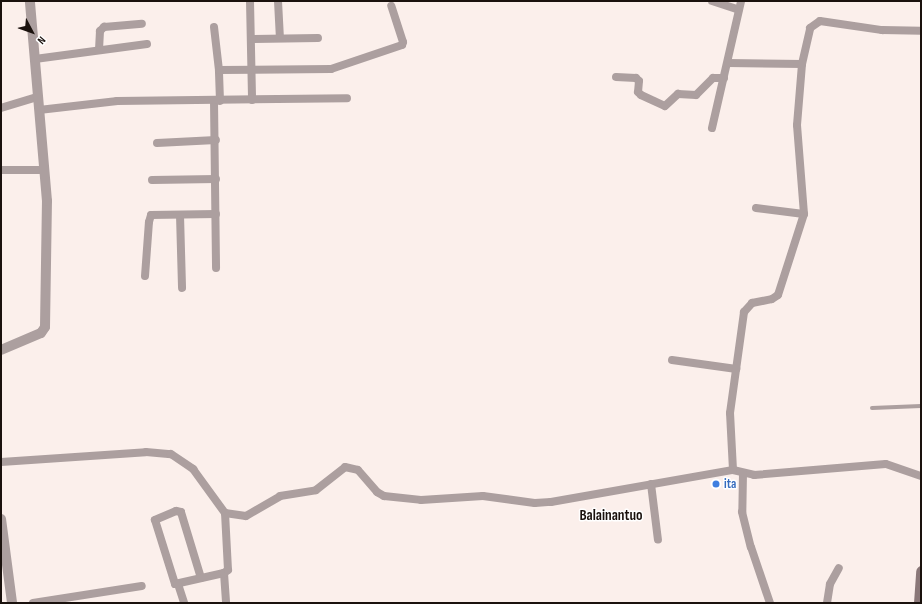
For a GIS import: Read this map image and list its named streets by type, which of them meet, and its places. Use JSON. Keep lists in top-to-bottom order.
{
  "districts": ["Balainantuo"],
  "places": ["ita"],
  "north": "bottom right"
}
